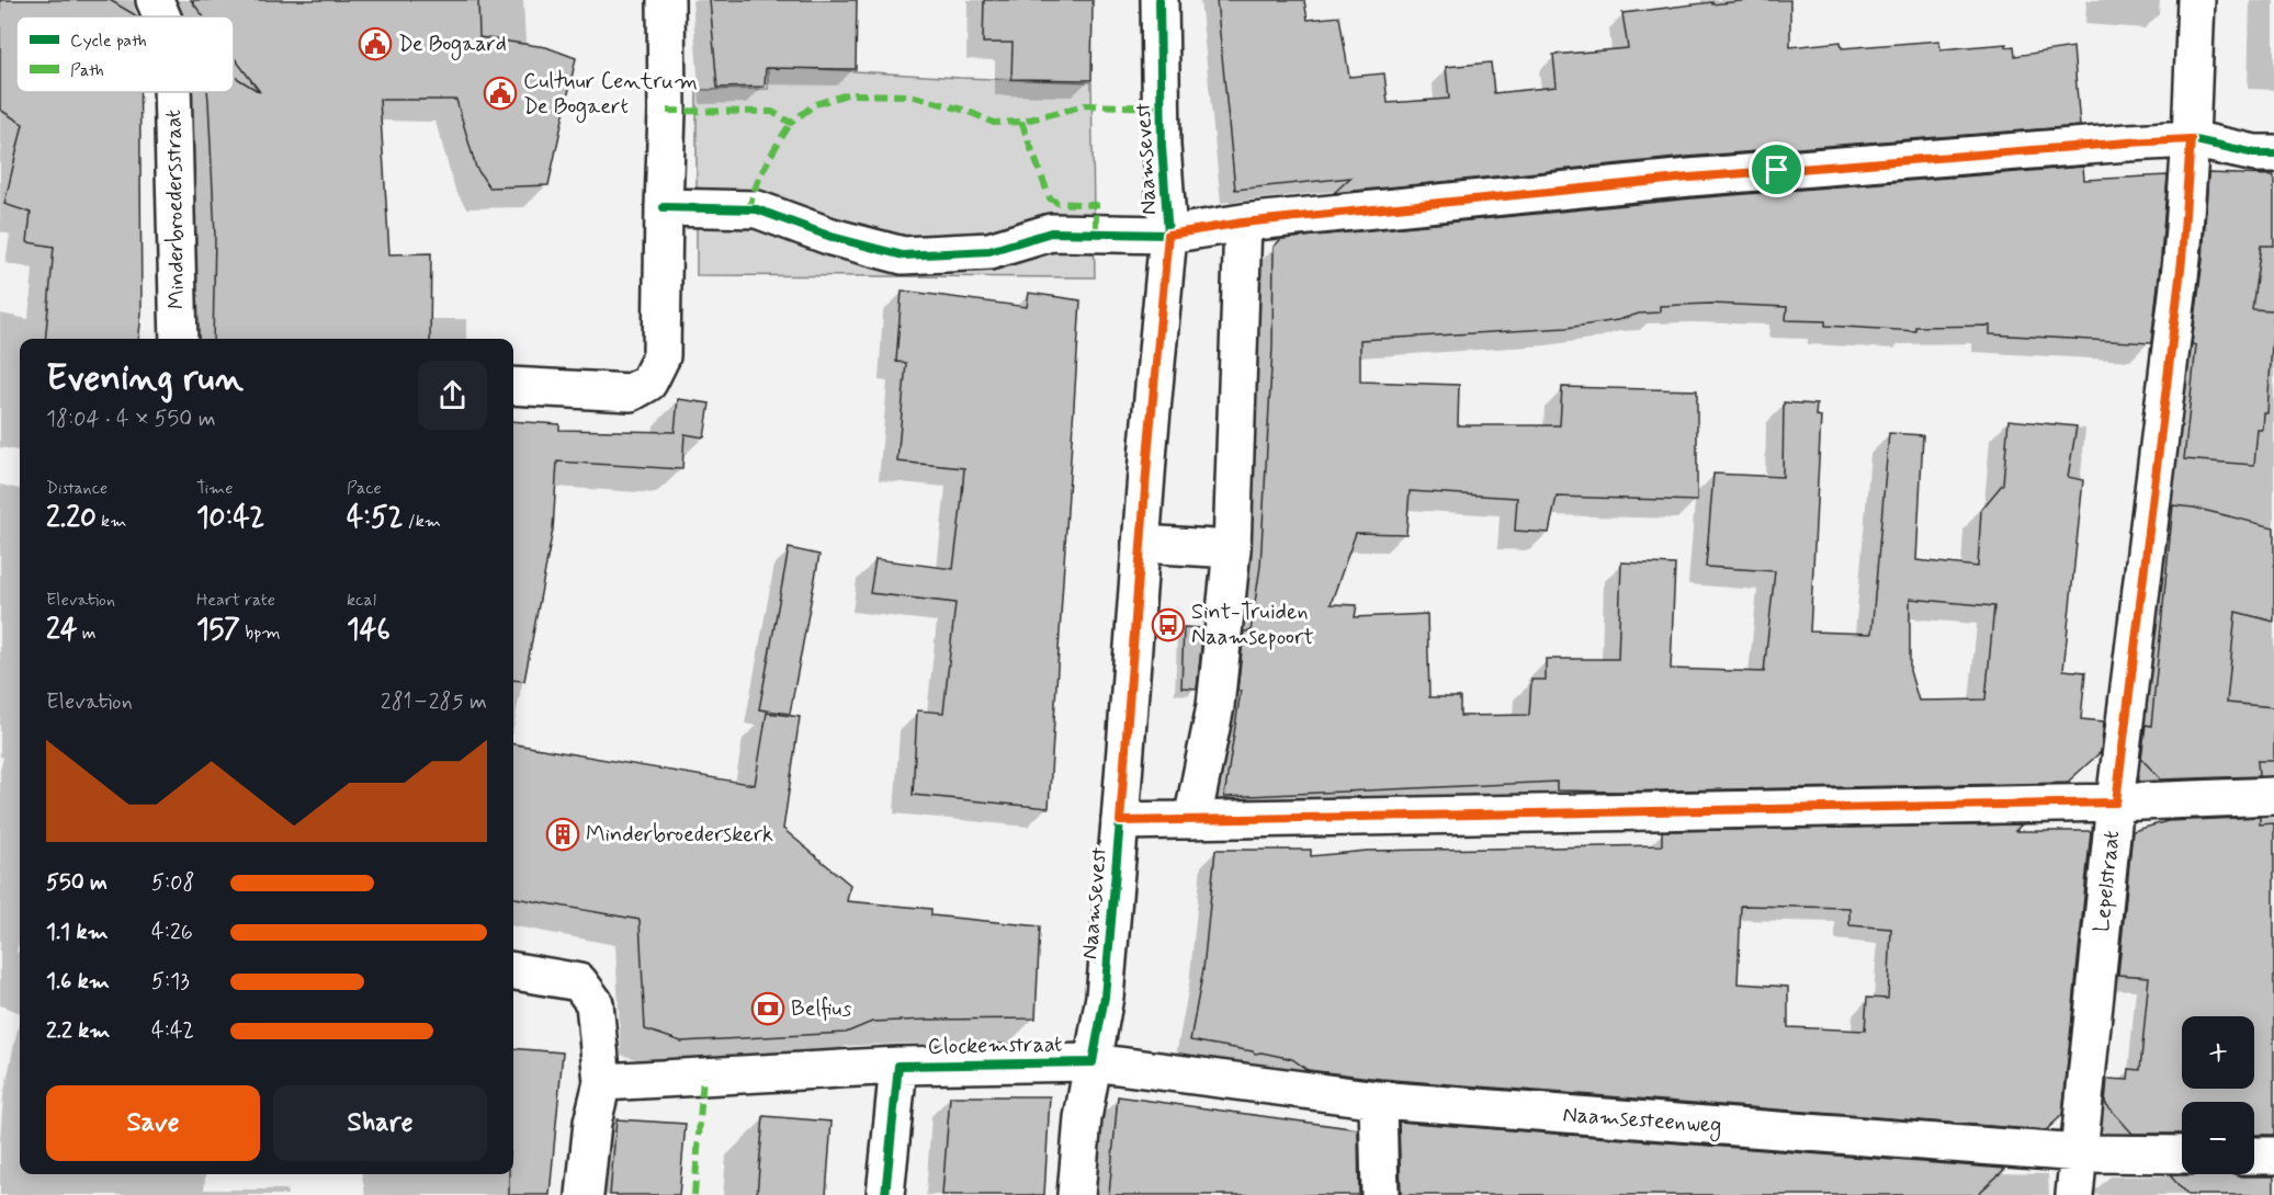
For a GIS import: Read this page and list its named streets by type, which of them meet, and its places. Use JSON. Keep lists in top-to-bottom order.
{
  "streets": {
    "street": [
      "Naamsevest",
      "Minderbroedersstraat",
      "Lepelstraat",
      "Clockemstraat",
      "Naamsesteenweg"
    ]
  },
  "crossings": [
    ["Naamsevest", "Clockemstraat"],
    ["Naamsevest", "Naamsesteenweg"],
    ["Lepelstraat", "Naamsesteenweg"],
    ["Clockemstraat", "Naamsesteenweg"]
  ],
  "places": {
    "public building": ["De Bogaard", "Cultuur Centrum De Bogaert"],
    "bus stop": ["Sint-Truiden Naamsepoort"],
    "building": ["Minderbroederskerk"],
    "bank": ["Belfius"]
  },
  "legend": ["Cycle path", "Path"],
  "page": {
    "heading": ["Evening run", "18:04 · 4 × 550 m"],
    "stats": [
      ["Distance", "2.20 km"],
      ["Time", "10:42"],
      ["Pace", "4:52 /km"],
      ["Elevation", "24 m"],
      ["Heart rate", "157 bpm"],
      ["kcal", "146"]
    ],
    "chart": ["Elevation", "281–285 m"],
    "list": [
      {
        "name": "550 m",
        "note": "5:08"
      },
      {
        "name": "1.1 km",
        "note": "4:26"
      },
      {
        "name": "1.6 km",
        "note": "5:13"
      },
      {
        "name": "2.2 km",
        "note": "4:42"
      }
    ],
    "map_buttons": ["+", "−"],
    "buttons": ["Save", "Share"]
  }
}
